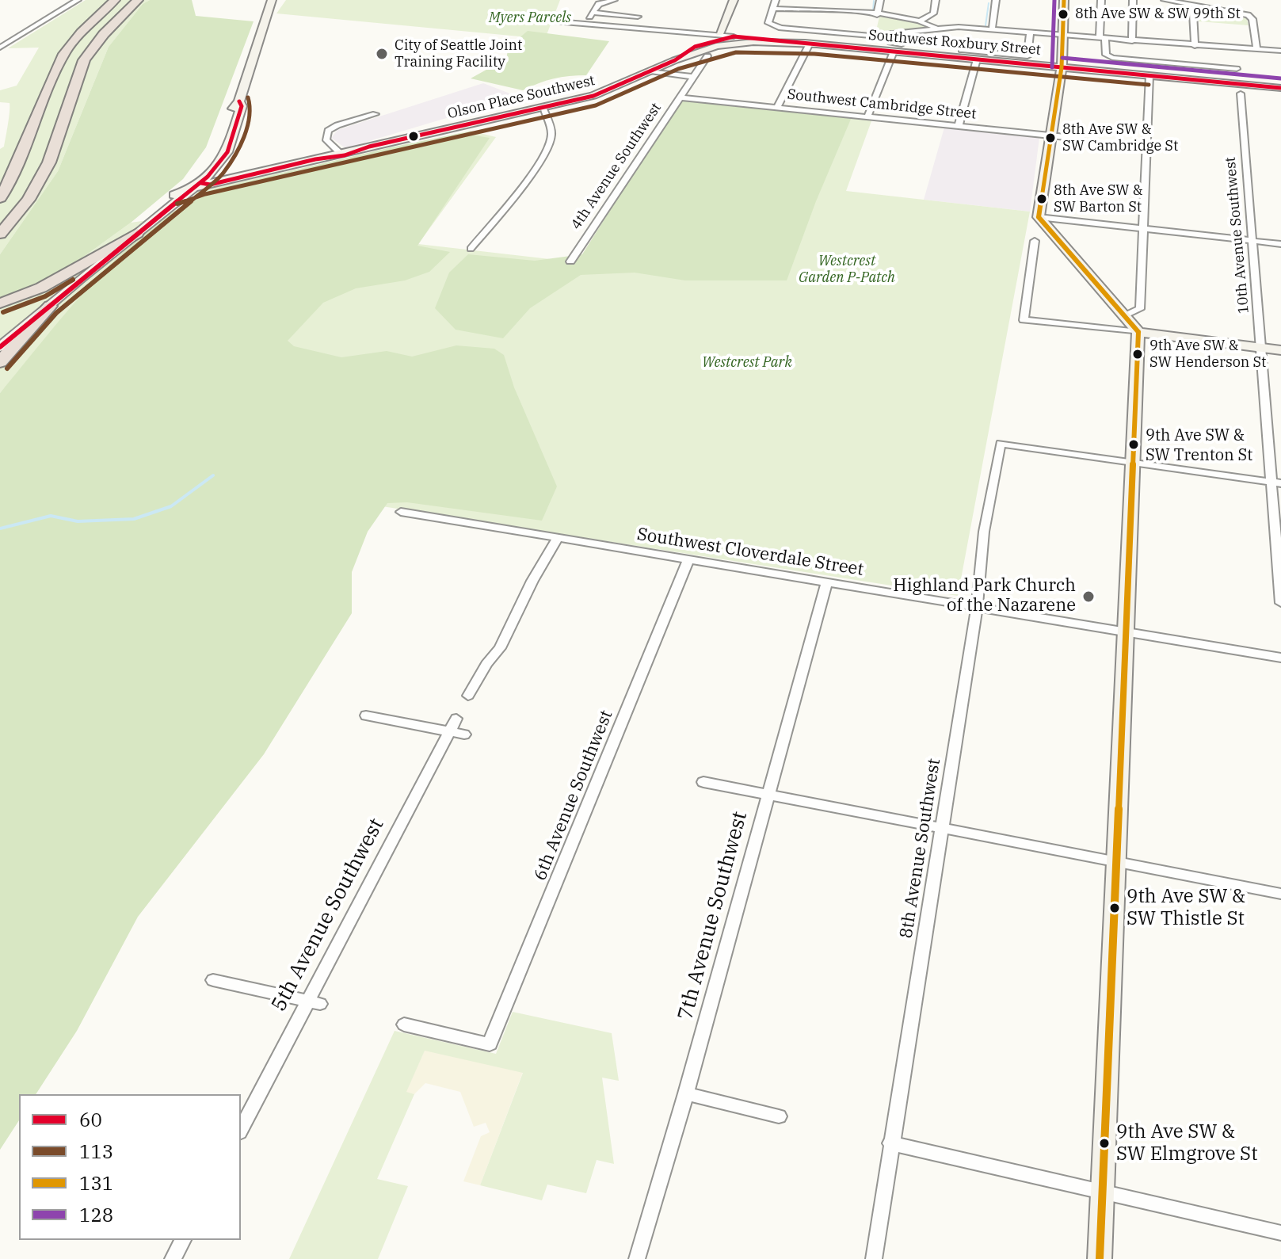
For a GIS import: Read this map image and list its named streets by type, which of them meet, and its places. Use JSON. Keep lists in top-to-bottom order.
{
  "streets": {
    "main road": ["Southwest Roxbury Street", "Olson Place Southwest"],
    "street": [
      "Southwest Cambridge Street",
      "4th Avenue Southwest",
      "10th Avenue Southwest",
      "Southwest Cloverdale Street",
      "6th Avenue Southwest",
      "8th Avenue Southwest",
      "5th Avenue Southwest",
      "7th Avenue Southwest"
    ]
  },
  "crossings": [
    ["Southwest Roxbury Street", "Olson Place Southwest"],
    ["Southwest Cambridge Street", "4th Avenue Southwest"],
    ["Southwest Cloverdale Street", "6th Avenue Southwest"],
    ["Southwest Cloverdale Street", "8th Avenue Southwest"],
    ["Southwest Cloverdale Street", "7th Avenue Southwest"]
  ],
  "parks": ["Myers Parcels", "Westcrest Garden P-Patch", "Westcrest Park"],
  "places": [
    "8th Ave SW & SW 99th St",
    "City of Seattle Joint Training Facility",
    "8th Ave SW & SW Cambridge St",
    "8th Ave SW & SW Barton St",
    "9th Ave SW & SW Henderson St",
    "9th Ave SW & SW Trenton St",
    "Highland Park Church of the Nazarene",
    "9th Ave SW & SW Thistle St",
    "9th Ave SW & SW Elmgrove St"
  ],
  "lines": [
    "transit line 131",
    "transit line 128",
    "transit line 60",
    "transit line 113"
  ],
  "legend": [
    "60",
    "113",
    "131",
    "128"
  ]
}
